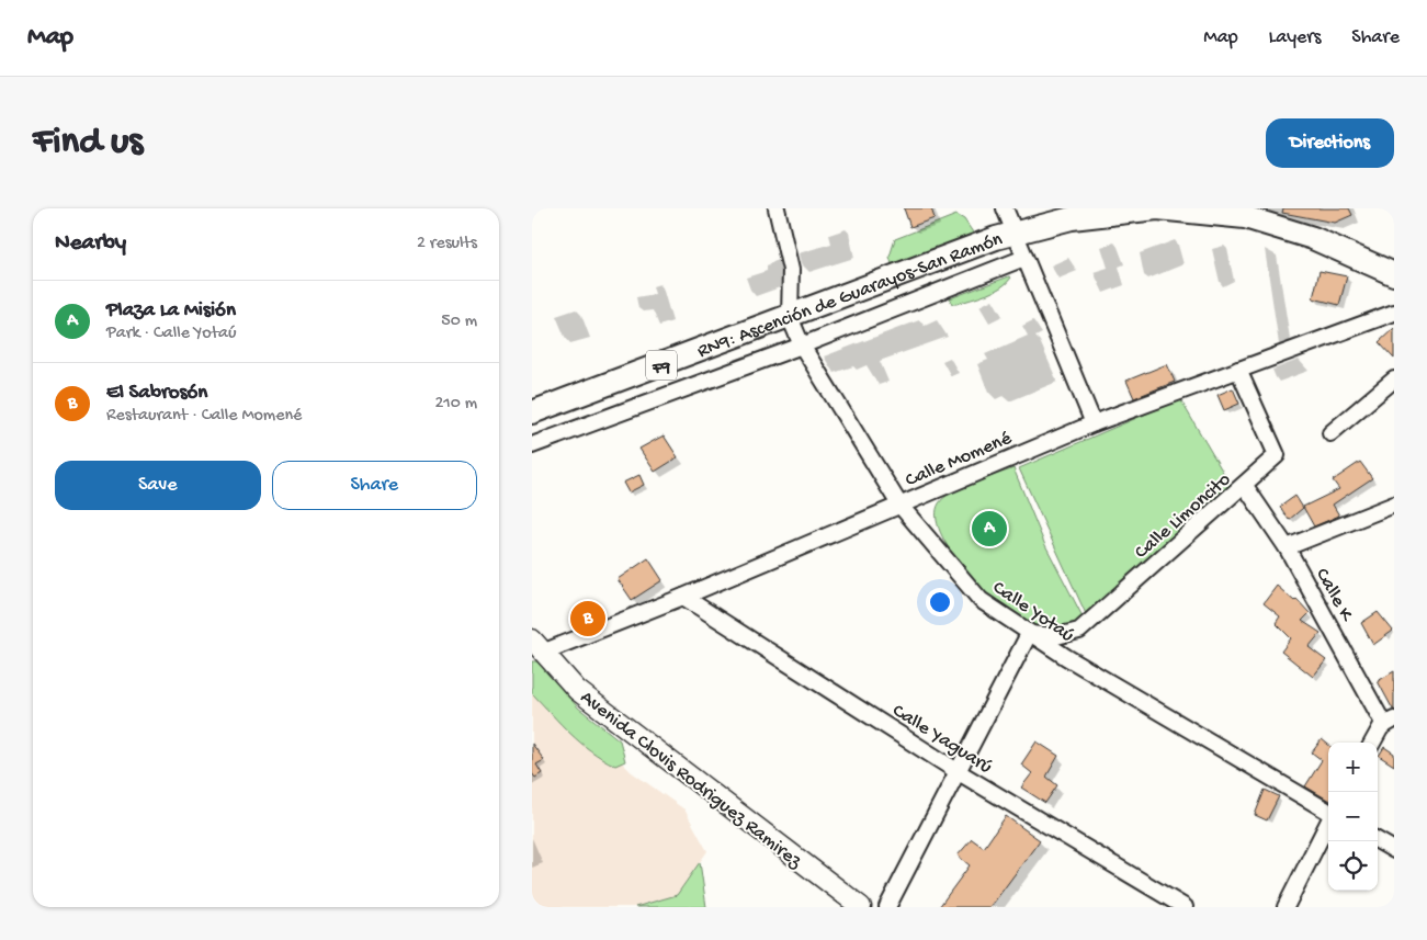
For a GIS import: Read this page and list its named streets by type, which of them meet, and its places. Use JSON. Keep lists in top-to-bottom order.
{
  "streets": {
    "highway": ["RN9: Ascención de Guarayos-San Ramón", "F9"],
    "main road": ["Avenida Clovis Rodriguez Ramirez"],
    "street": [
      "Calle Momené",
      "Calle Limoncito",
      "Calle K",
      "Calle Yotaú",
      "Calle Yaguarú"
    ]
  },
  "crossings": [
    ["RN9: Ascención de Guarayos-San Ramón", "Calle Yotaú"],
    ["Calle Momené", "Calle Limoncito"],
    ["Calle Momené", "Calle Yotaú"],
    ["Calle Momené", "Calle Yaguarú"],
    ["Calle Momené", "Avenida Clovis Rodriguez Ramirez"],
    ["Calle Limoncito", "Calle K"],
    ["Calle Limoncito", "Calle Yotaú"]
  ],
  "page": {
    "header": "Map",
    "nav": ["Map", "Layers", "Share"],
    "buttons": [
      "Directions",
      ["Save", "Share"]
    ],
    "title": "Find us",
    "heading": ["Nearby", "2 results"],
    "list": [
      {
        "mark": "A",
        "name": "Plaza La Misión",
        "note": "Park · Calle Yotaú",
        "value": "50 m"
      },
      {
        "mark": "B",
        "name": "El Sabrosón",
        "note": "Restaurant · Calle Momené",
        "value": "210 m"
      }
    ],
    "pins": ["A", "B"],
    "map_buttons": ["+", "−"]
  }
}
